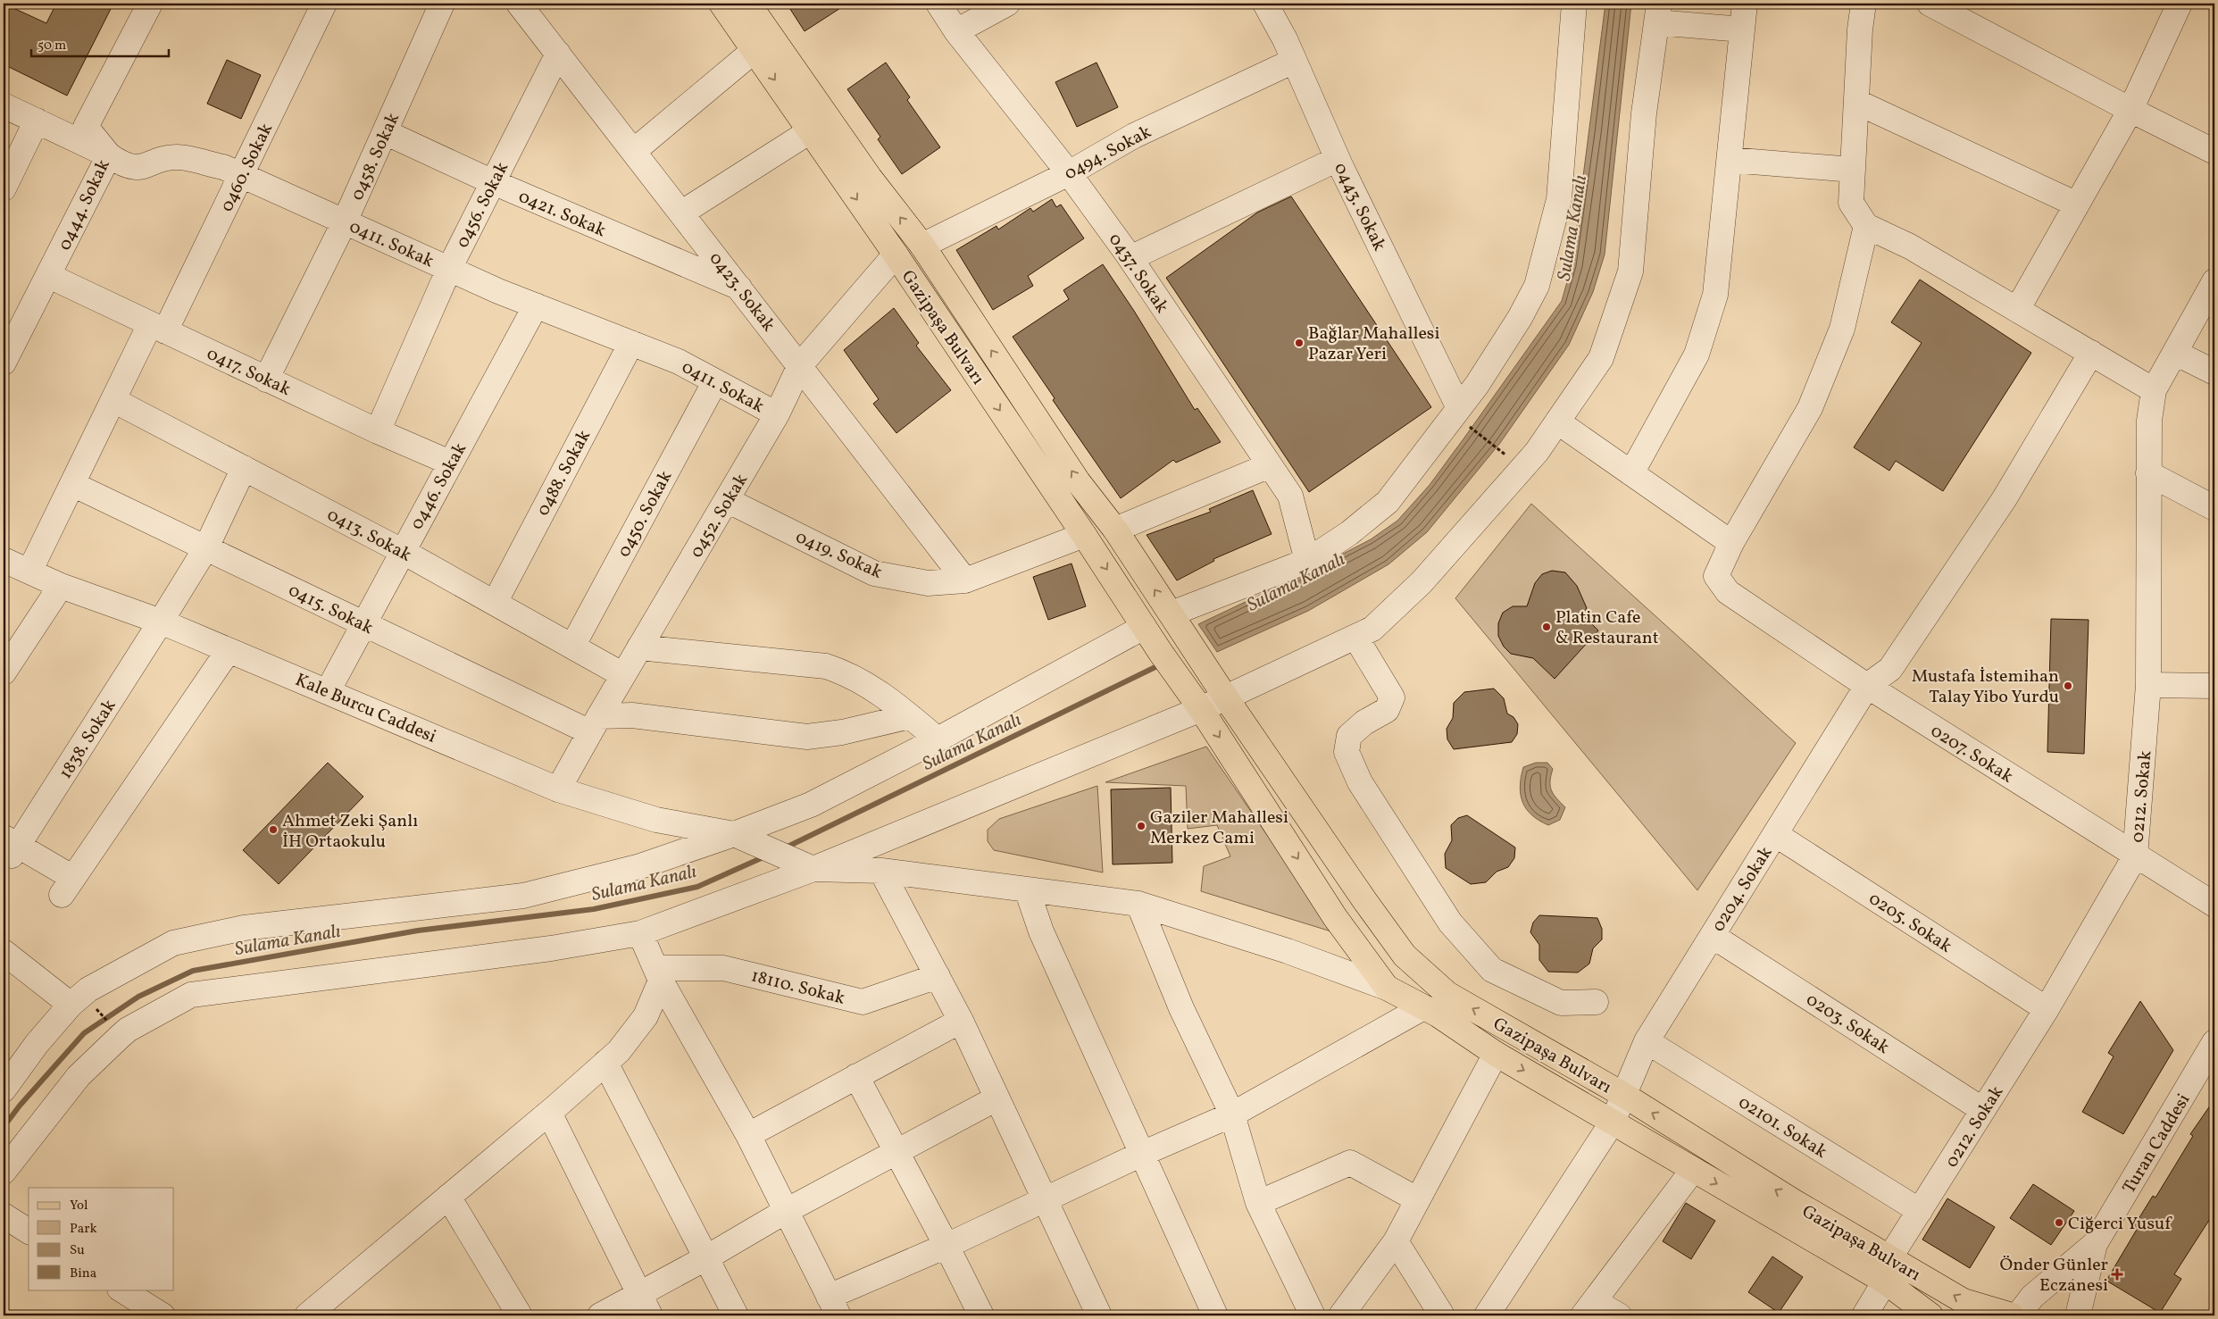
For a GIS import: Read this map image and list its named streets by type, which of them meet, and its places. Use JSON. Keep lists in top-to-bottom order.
{
  "streets": {
    "main road": ["Gazipaşa Bulvarı"],
    "street": [
      "0494. Sokak",
      "0458. Sokak",
      "0460. Sokak",
      "0444. Sokak",
      "0456. Sokak",
      "0443. Sokak",
      "0421. Sokak",
      "0411. Sokak",
      "0437. Sokak",
      "0423. Sokak",
      "0417. Sokak",
      "0488. Sokak",
      "0446. Sokak",
      "0450. Sokak",
      "0452. Sokak",
      "0413. Sokak",
      "0419. Sokak",
      "0415. Sokak",
      "Kale Burcu Caddesi",
      "1838. Sokak",
      "0207. Sokak",
      "0212. Sokak",
      "0204. Sokak",
      "0205. Sokak",
      "18110. Sokak",
      "0203. Sokak",
      "02101. Sokak",
      "Turan Caddesi"
    ]
  },
  "crossings": [
    ["0494. Sokak", "0443. Sokak"],
    ["0494. Sokak", "0437. Sokak"],
    ["0494. Sokak", "Gazipaşa Bulvarı"],
    ["0458. Sokak", "0421. Sokak"],
    ["0458. Sokak", "0411. Sokak"],
    ["0458. Sokak", "0417. Sokak"],
    ["0460. Sokak", "0411. Sokak"],
    ["0460. Sokak", "0417. Sokak"],
    ["0460. Sokak", "0413. Sokak"],
    ["0460. Sokak", "0415. Sokak"],
    ["0460. Sokak", "Kale Burcu Caddesi"],
    ["0444. Sokak", "0411. Sokak"],
    ["0444. Sokak", "0417. Sokak"],
    ["0456. Sokak", "0421. Sokak"],
    ["0456. Sokak", "0411. Sokak"],
    ["0456. Sokak", "0423. Sokak"],
    ["0456. Sokak", "0417. Sokak"],
    ["0421. Sokak", "0423. Sokak"],
    ["0411. Sokak", "0488. Sokak"],
    ["0411. Sokak", "0446. Sokak"],
    ["0411. Sokak", "0450. Sokak"],
    ["0411. Sokak", "0452. Sokak"],
    ["0423. Sokak", "0452. Sokak"],
    ["0423. Sokak", "0419. Sokak"],
    ["Gazipaşa Bulvarı", "0452. Sokak"],
    ["Gazipaşa Bulvarı", "0419. Sokak"],
    ["Gazipaşa Bulvarı", "0212. Sokak"],
    ["Gazipaşa Bulvarı", "0204. Sokak"],
    ["0417. Sokak", "0446. Sokak"],
    ["0488. Sokak", "0413. Sokak"],
    ["0446. Sokak", "0413. Sokak"],
    ["0446. Sokak", "0415. Sokak"],
    ["0446. Sokak", "Kale Burcu Caddesi"],
    ["0450. Sokak", "0413. Sokak"],
    ["0452. Sokak", "0413. Sokak"],
    ["0452. Sokak", "0419. Sokak"],
    ["0452. Sokak", "0415. Sokak"],
    ["0452. Sokak", "Kale Burcu Caddesi"],
    ["0413. Sokak", "1838. Sokak"],
    ["0415. Sokak", "1838. Sokak"],
    ["Kale Burcu Caddesi", "1838. Sokak"],
    ["0207. Sokak", "0212. Sokak"],
    ["0207. Sokak", "0204. Sokak"],
    ["0212. Sokak", "0205. Sokak"],
    ["0212. Sokak", "0203. Sokak"],
    ["0212. Sokak", "02101. Sokak"],
    ["0204. Sokak", "0205. Sokak"],
    ["0204. Sokak", "0203. Sokak"],
    ["0204. Sokak", "02101. Sokak"]
  ],
  "water": ["Sulama Kanalı"],
  "places": {
    "other": [
      "Bağlar Mahallesi Pazar Yeri",
      "Platin Cafe & Restaurant",
      "Mustafa İstemihan Talay Yibo Yurdu",
      "Gaziler Mahallesi Merkez Cami",
      "Ahmet Zeki Şanlı İH Ortaokulu",
      "Ciğerci Yusuf"
    ],
    "health": ["Önder Günler Eczanesi"]
  },
  "legend": [
    "Yol",
    "Park",
    "Su",
    "Bina"
  ],
  "scale_bar": "50 m"
}
